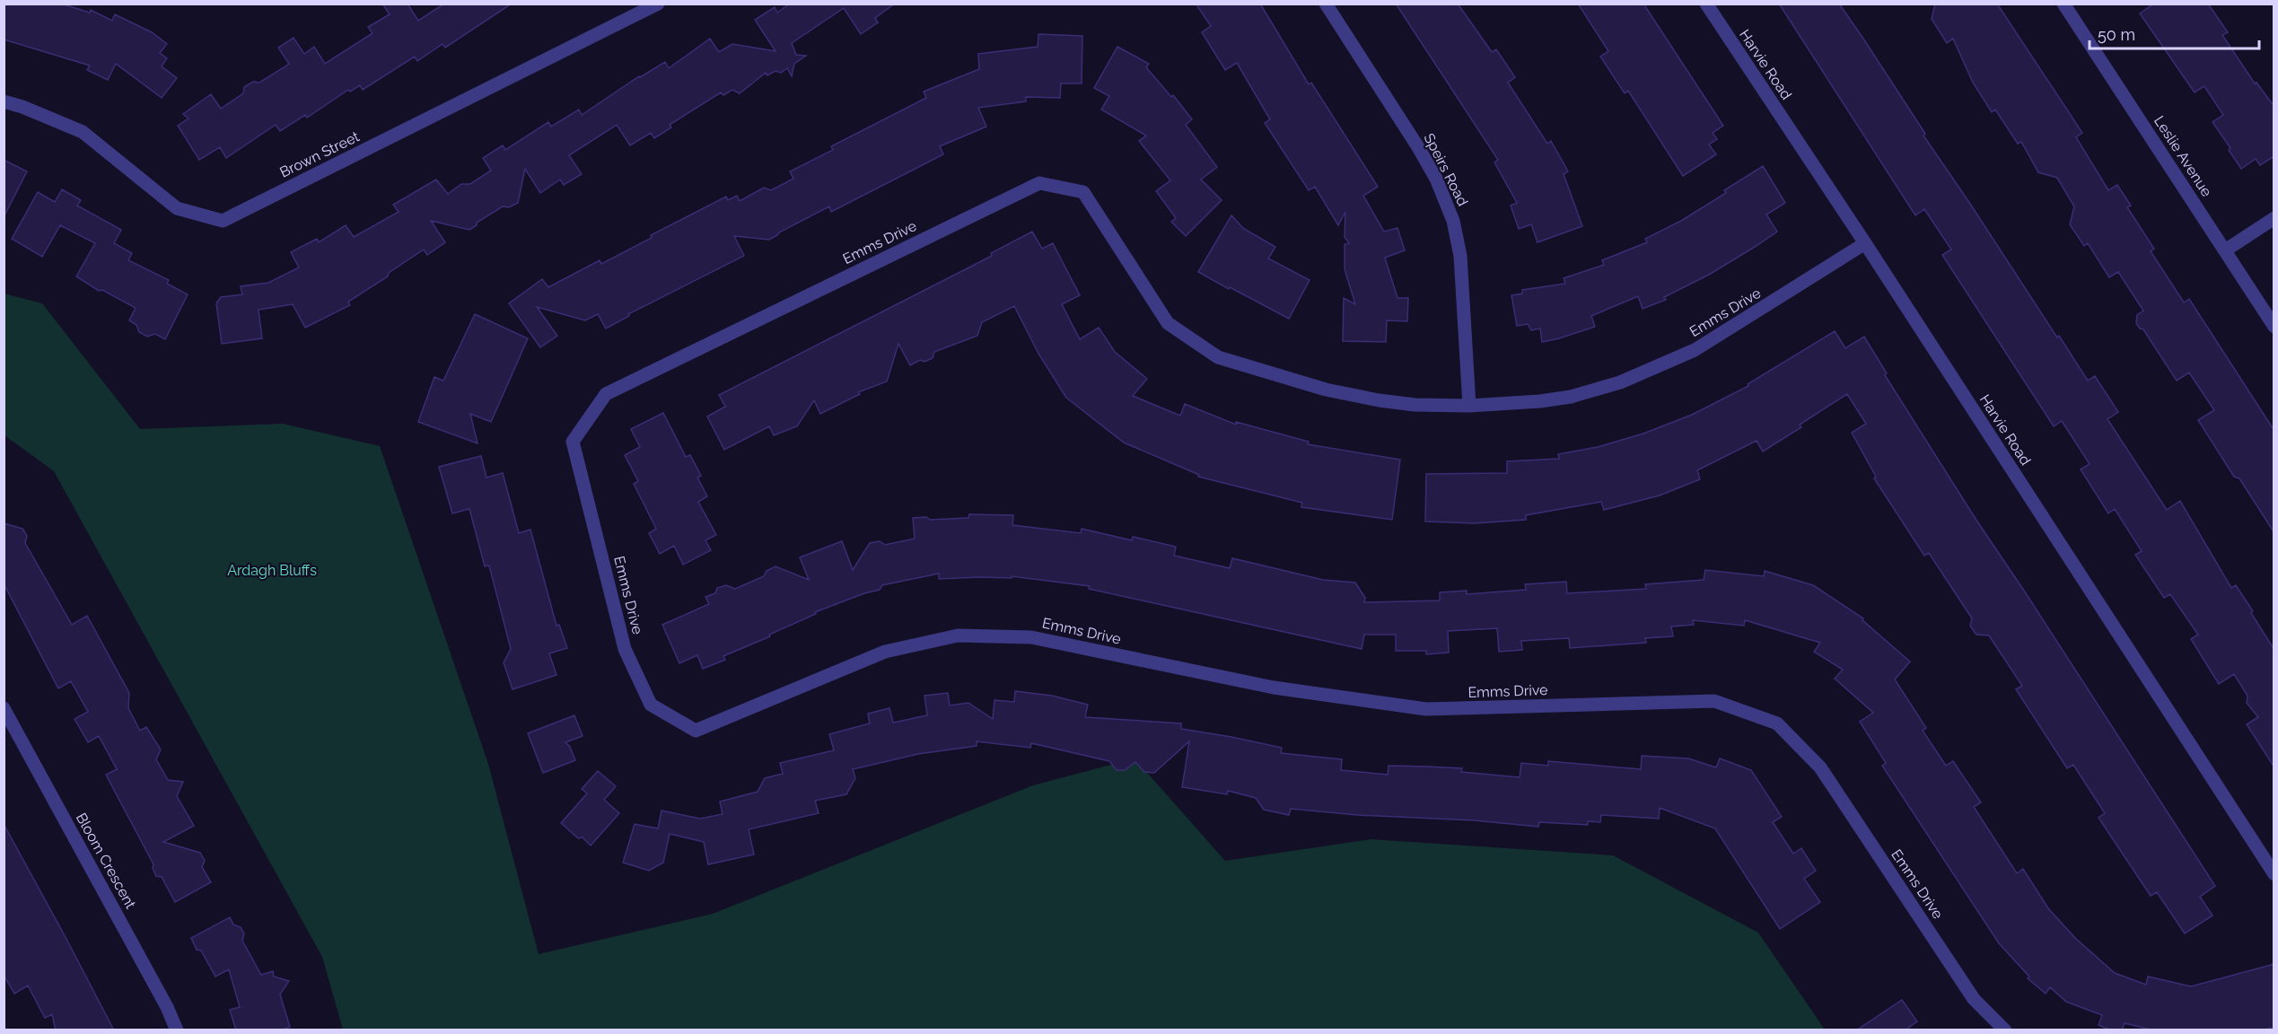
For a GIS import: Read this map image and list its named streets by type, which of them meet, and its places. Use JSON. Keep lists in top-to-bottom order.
{
  "streets": {
    "street": [
      "Harvie Road",
      "Brown Street",
      "Leslie Avenue",
      "Speirs Road",
      "Emms Drive",
      "Bloom Crescent"
    ]
  },
  "crossings": [
    ["Harvie Road", "Emms Drive"],
    ["Speirs Road", "Emms Drive"]
  ],
  "parks": ["Ardagh Bluffs"],
  "scale_bar": "50 m"
}
